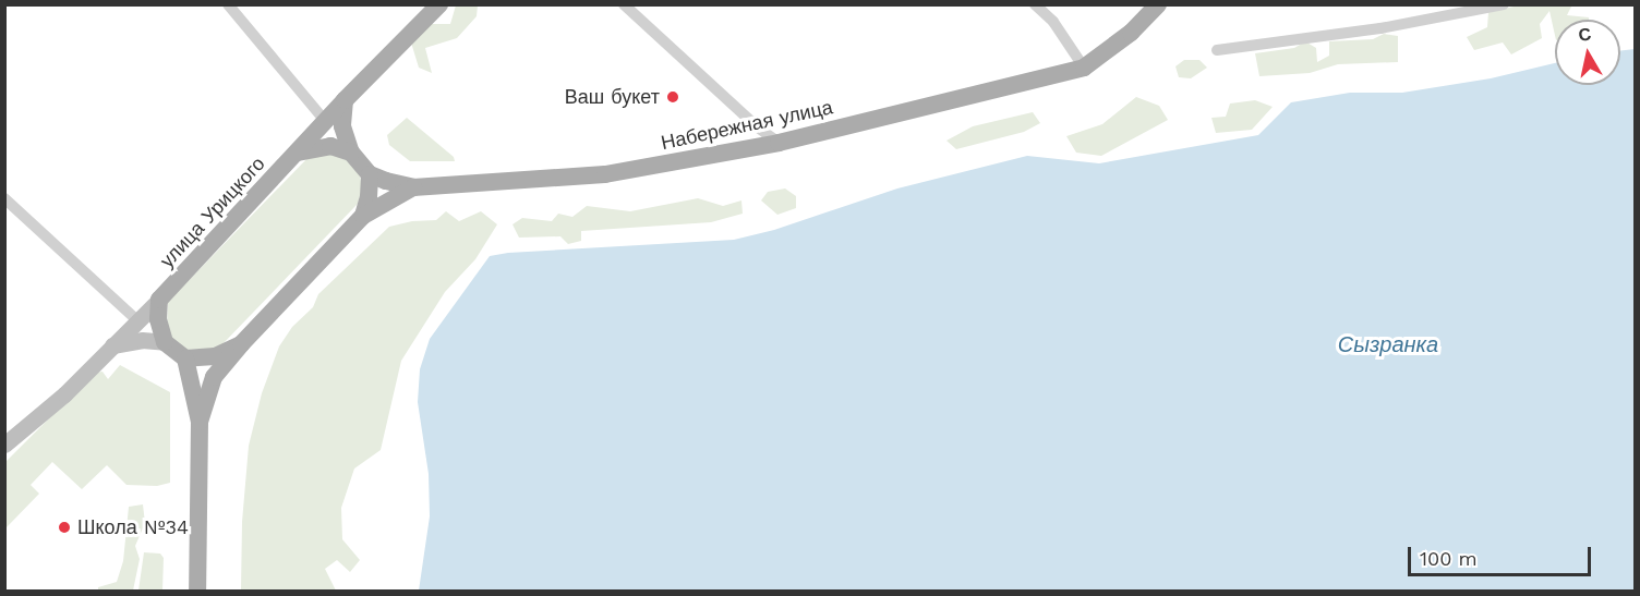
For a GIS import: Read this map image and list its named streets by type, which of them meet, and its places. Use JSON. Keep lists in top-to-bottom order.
{
  "streets": {
    "main road": ["Набережная улица", "улица Урицкого"]
  },
  "water": ["Сызранка"],
  "places": ["Ваш букет", "Школа №34"],
  "scale_bar": "100 m",
  "north": "top"
}
